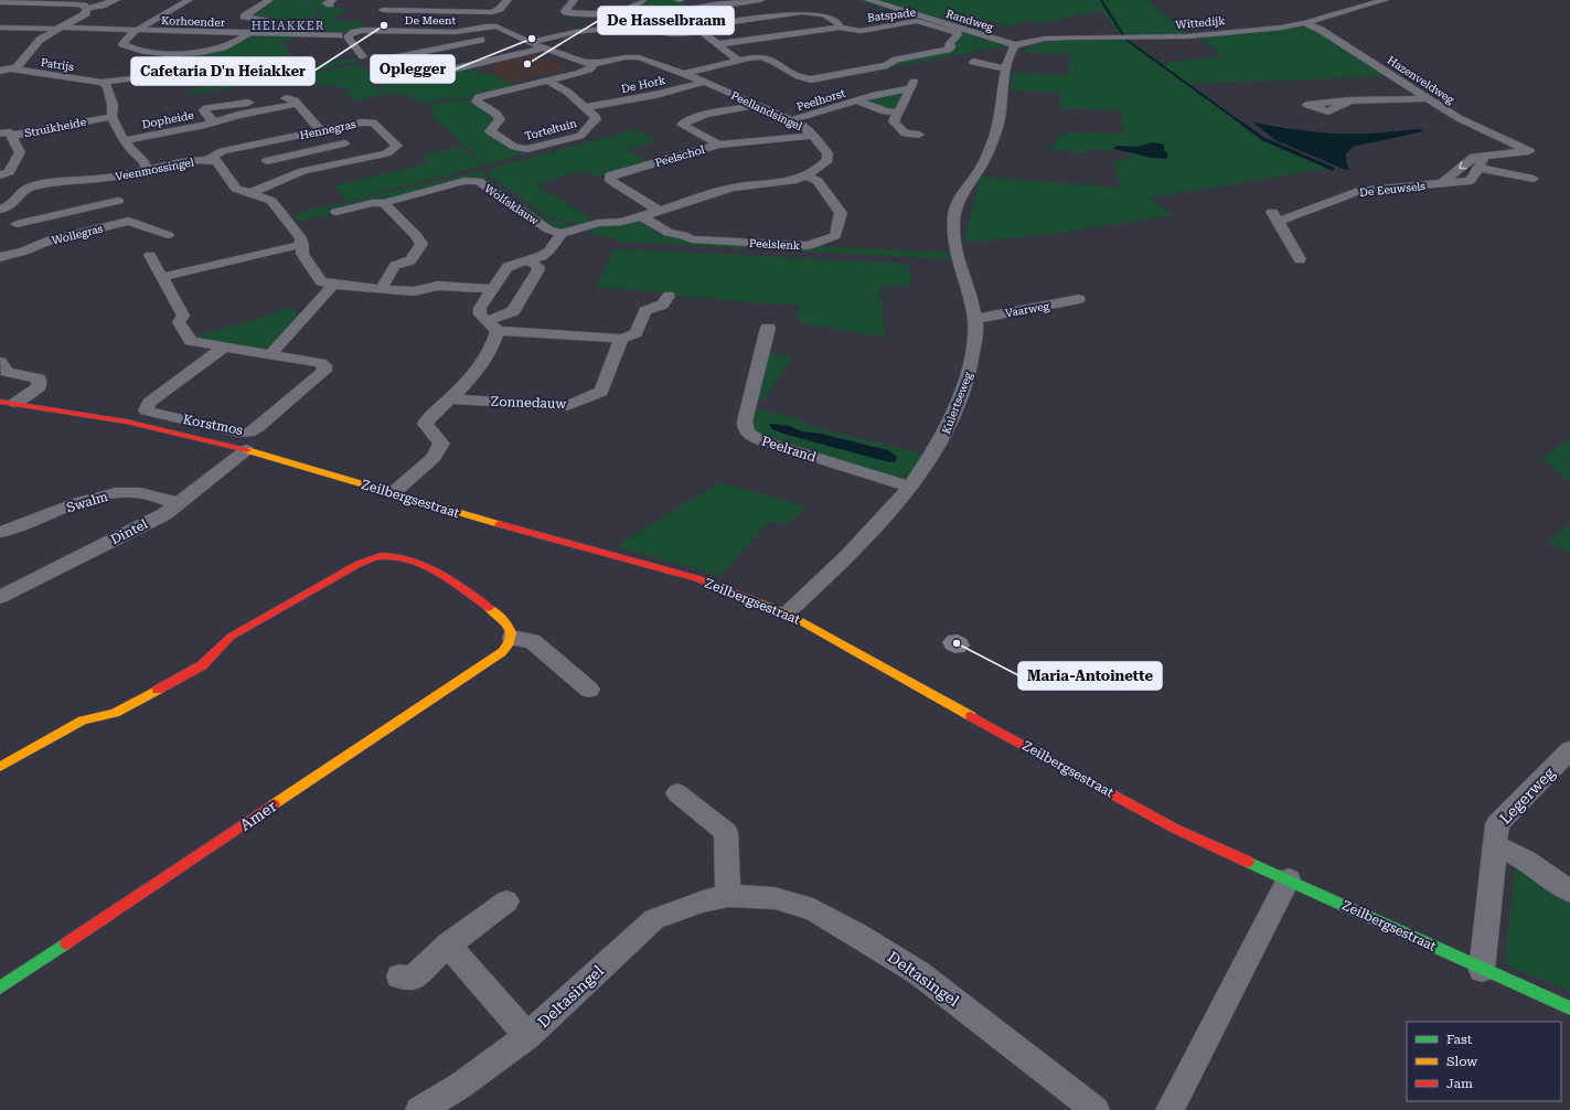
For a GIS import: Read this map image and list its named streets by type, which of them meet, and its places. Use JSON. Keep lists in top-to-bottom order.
{
  "streets": {
    "street": [
      "Batspade",
      "De Meent",
      "Randweg",
      "Korhoender",
      "Wittedijk",
      "Patrijs",
      "Hazenveldweg",
      "De Hork",
      "Peelhorst",
      "Peellandsingel",
      "Dopheide",
      "Struikheide",
      "Hennegras",
      "Torteltuin",
      "Peelschol",
      "Veenmossingel",
      "De Eeuwsels",
      "Wolfsklauw",
      "Wollegras",
      "Peelslenk",
      "Vaarweg",
      "Zonnedauw",
      "Kulertseweg",
      "Korstmos",
      "Peelrand",
      "Zeilbergsestraat",
      "Swalm",
      "Dintel",
      "Legerweg",
      "Amer",
      "Deltasingel"
    ]
  },
  "crossings": [
    ["Batspade", "Peellandsingel"],
    ["De Meent", "Peellandsingel"],
    ["Randweg", "Wittedijk"],
    ["Randweg", "Kulertseweg"],
    ["Korhoender", "Patrijs"],
    ["Wittedijk", "Hazenveldweg"],
    ["Wittedijk", "Kulertseweg"],
    ["Hazenveldweg", "De Eeuwsels"],
    ["De Hork", "Peellandsingel"],
    ["De Hork", "Torteltuin"],
    ["Peelhorst", "Peellandsingel"],
    ["Peellandsingel", "Torteltuin"],
    ["Peellandsingel", "Peelschol"],
    ["Peellandsingel", "Wolfsklauw"],
    ["Peellandsingel", "Peelslenk"],
    ["Hennegras", "Veenmossingel"],
    ["Vaarweg", "Kulertseweg"],
    ["Kulertseweg", "Peelrand"],
    ["Kulertseweg", "Zeilbergsestraat"],
    ["Zeilbergsestraat", "Dintel"],
    ["Swalm", "Dintel"]
  ],
  "districts": ["HEIAKKER"],
  "places": [
    "Cafetaria D'n Heiakker",
    "Oplegger",
    "De Hasselbraam",
    "Maria-Antoinette"
  ],
  "legend": ["Fast", "Slow", "Jam"]
}
